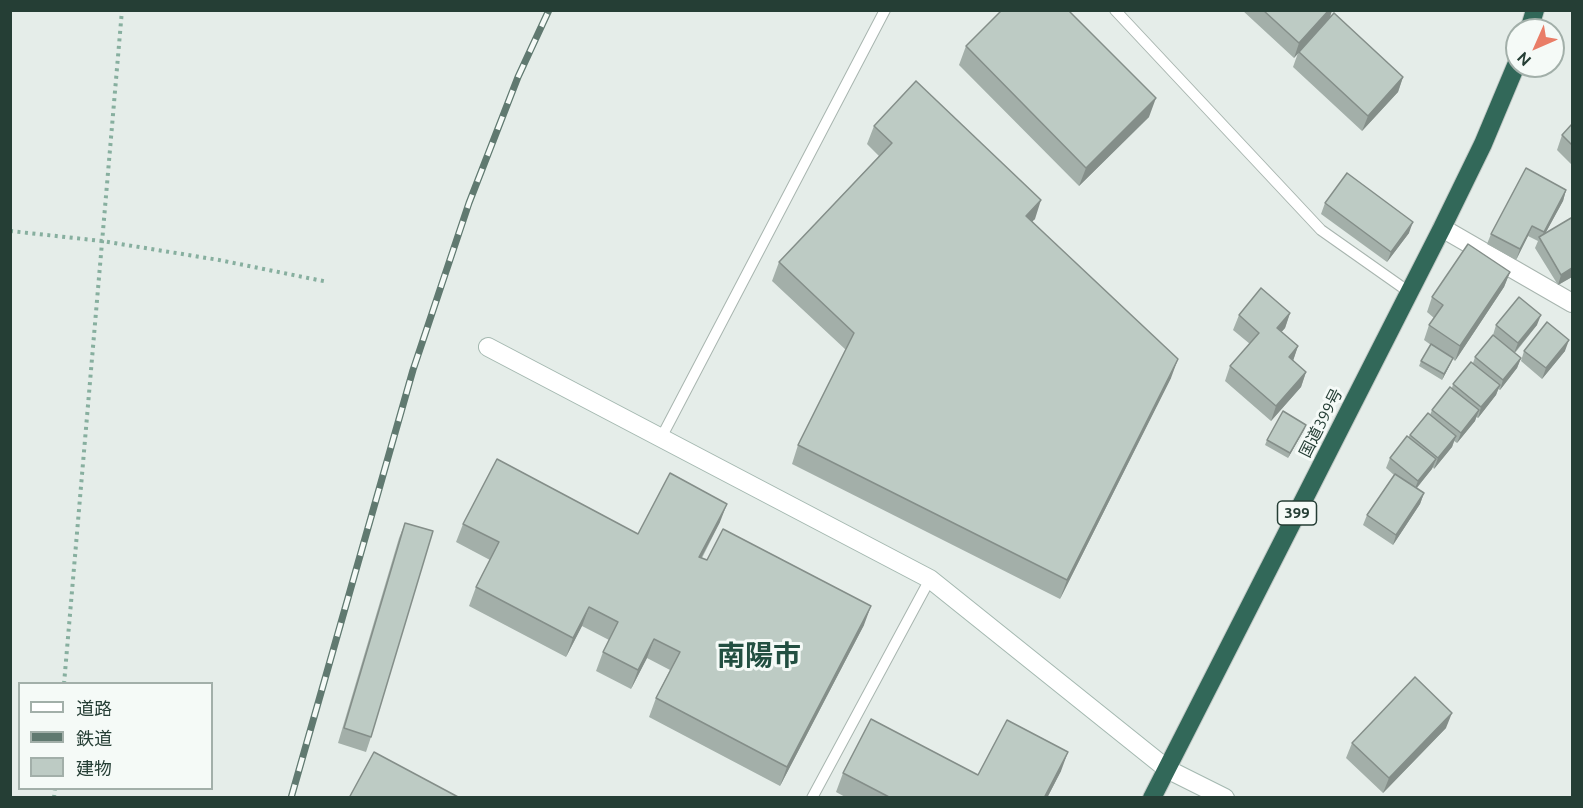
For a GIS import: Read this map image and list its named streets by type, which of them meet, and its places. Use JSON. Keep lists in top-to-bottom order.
{
  "streets": {
    "highway": ["国道399号", "399"]
  },
  "districts": ["南陽市"],
  "legend": ["道路", "鉄道", "建物"],
  "north": "bottom left"
}
